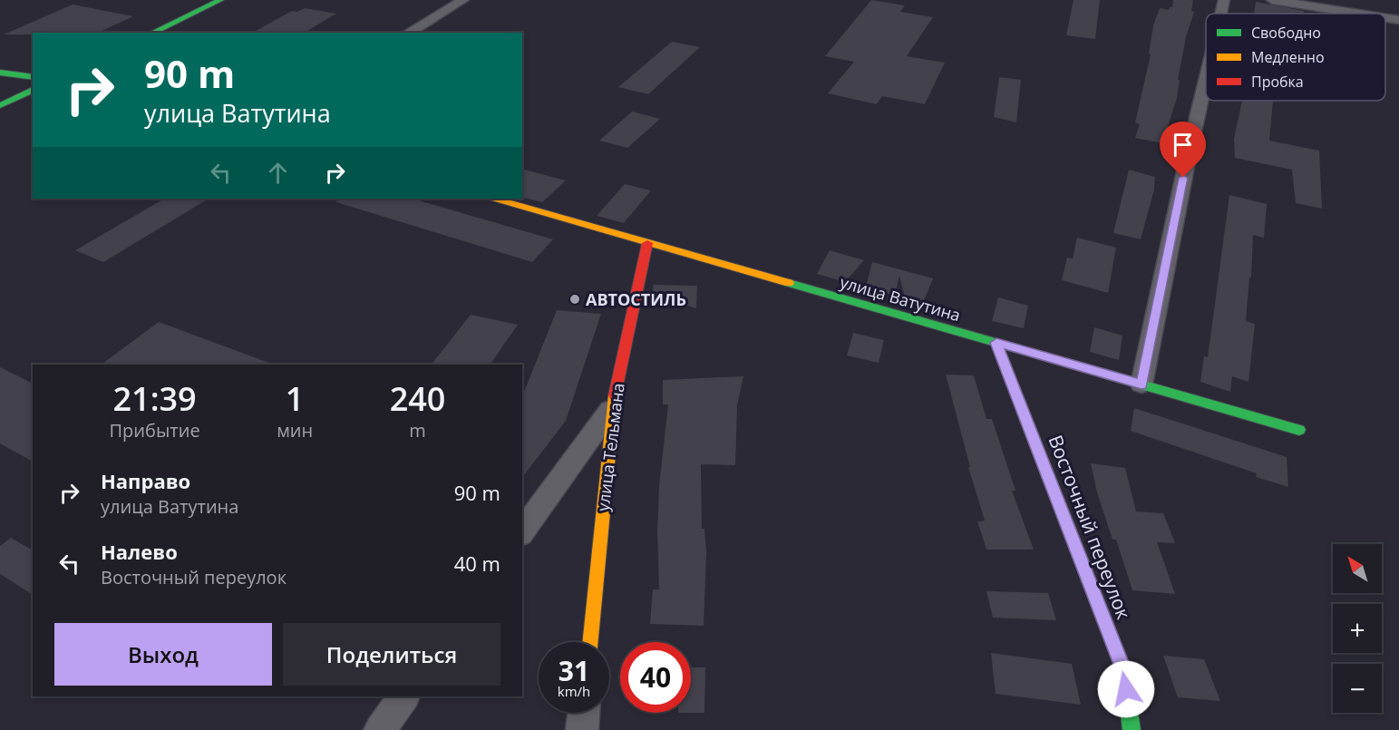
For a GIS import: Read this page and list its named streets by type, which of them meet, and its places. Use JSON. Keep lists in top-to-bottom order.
{
  "streets": {
    "street": ["улица Ватутина", "улица Тельмана", "Восточный переулок"]
  },
  "crossings": [
    ["улица Ватутина", "улица Тельмана"],
    ["улица Ватутина", "Восточный переулок"]
  ],
  "places": ["АВТОСТИЛЬ"],
  "legend": ["Свободно", "Медленно", "Пробка"],
  "north": "top left",
  "page": {
    "turn": ["90 m", "улица Ватутина"],
    "eta": [
      "21:39",
      "Прибытие",
      "1",
      "мин",
      "240",
      "m"
    ],
    "list": [
      {
        "name": "Направо",
        "note": "улица Ватутина",
        "value": "90 m"
      },
      {
        "name": "Налево",
        "note": "Восточный переулок",
        "value": "40 m"
      }
    ],
    "map_buttons": ["+", "−"],
    "buttons": ["Выход", "Поделиться"],
    "speed": "31 km/h",
    "limit": "40"
  }
}
